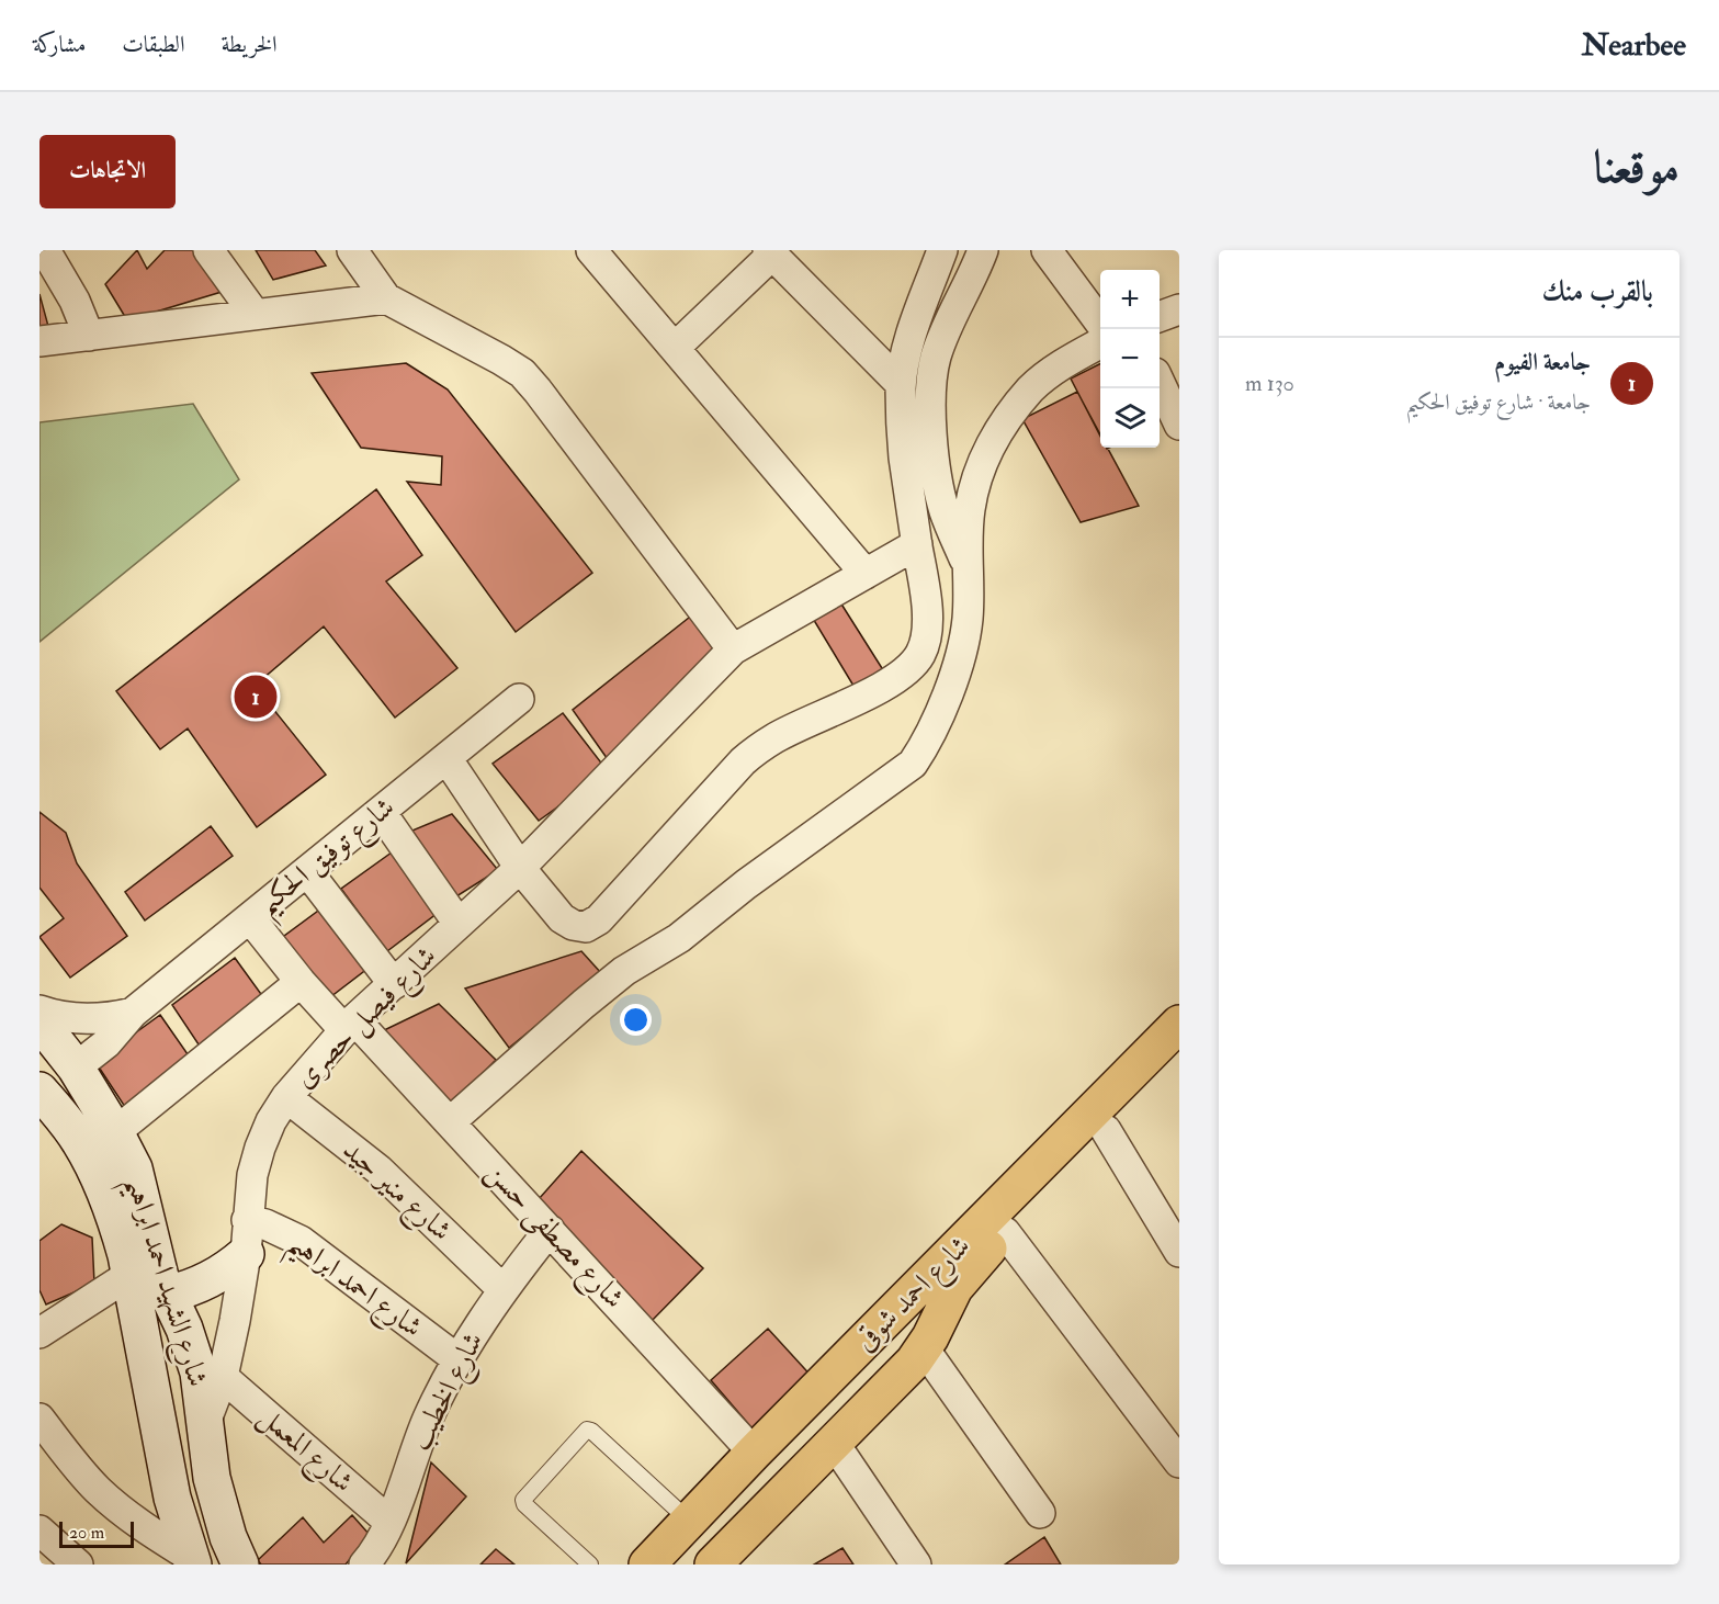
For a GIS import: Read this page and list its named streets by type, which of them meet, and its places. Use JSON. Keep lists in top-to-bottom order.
{
  "streets": {
    "main road": ["شارع الشهيد احمد ابراهيم", "شارع احمد شوقى"],
    "street": [
      "شارع توفيق الحكيم",
      "شارع فيصل حصرى",
      "شارع منير جيد",
      "شارع مصطفى حسن",
      "شارع احمد ابراهيم",
      "شارع الخطيب",
      "شارع المعمل"
    ]
  },
  "crossings": [
    ["شارع توفيق الحكيم", "شارع مصطفى حسن"],
    ["شارع توفيق الحكيم", "شارع الشهيد احمد ابراهيم"],
    ["شارع فيصل حصرى", "شارع منير جيد"],
    ["شارع فيصل حصرى", "شارع مصطفى حسن"],
    ["شارع فيصل حصرى", "شارع الشهيد احمد ابراهيم"],
    ["شارع فيصل حصرى", "شارع احمد ابراهيم"],
    ["شارع فيصل حصرى", "شارع المعمل"],
    ["شارع منير جيد", "شارع الخطيب"],
    ["شارع مصطفى حسن", "شارع احمد شوقى"],
    ["شارع مصطفى حسن", "شارع الخطيب"],
    ["شارع احمد ابراهيم", "شارع الخطيب"],
    ["شارع الخطيب", "شارع المعمل"]
  ],
  "scale_bar": "20 m",
  "page": {
    "header": "Nearbee",
    "nav": ["الخريطة", "الطبقات", "مشاركة"],
    "title": "موقعنا",
    "buttons": "الاتجاهات",
    "heading": "بالقرب منك",
    "map_buttons": ["+", "−"],
    "list": [
      {
        "mark": "1",
        "name": "جامعة الفيوم",
        "note": "جامعة · شارع توفيق الحكيم",
        "value": "130 m"
      }
    ],
    "pins": "1",
    "scale": "20 m"
  }
}
